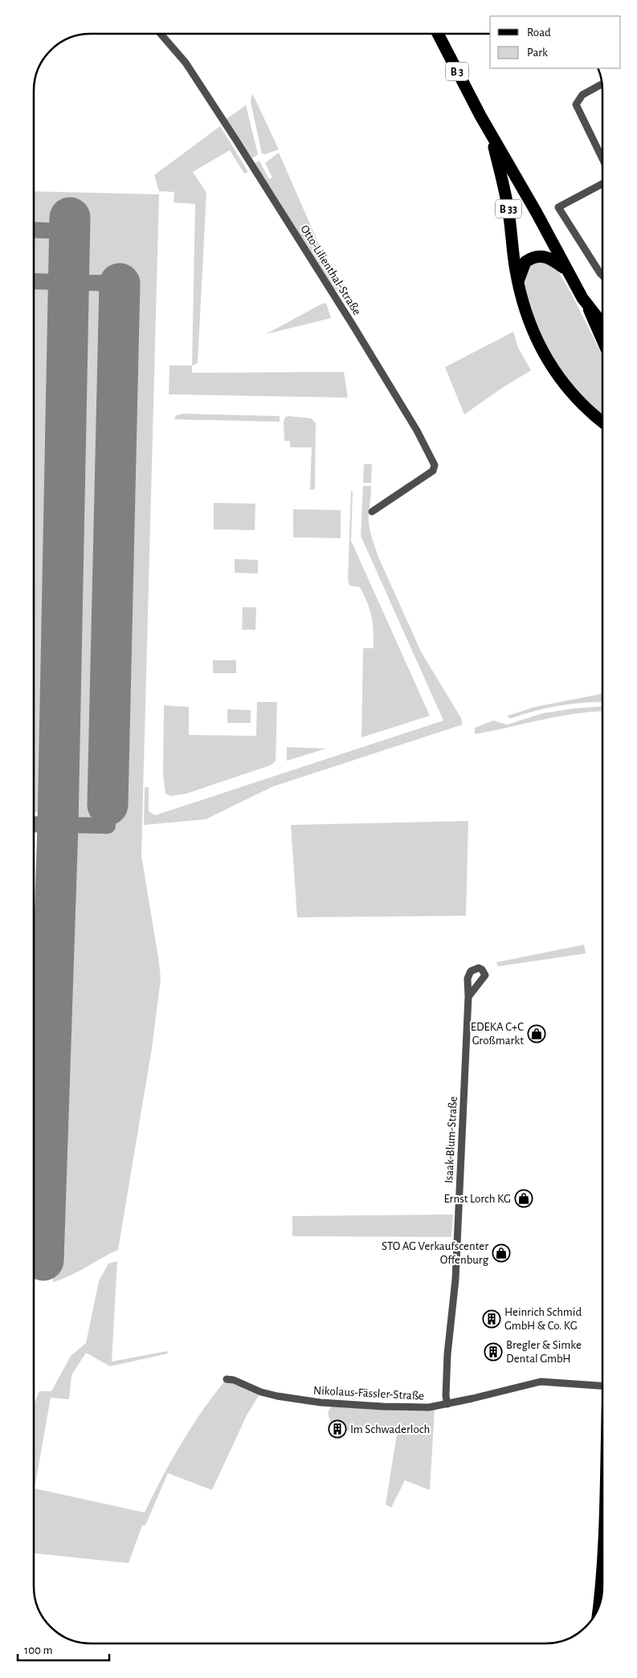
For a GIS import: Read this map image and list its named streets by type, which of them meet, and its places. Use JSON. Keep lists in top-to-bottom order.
{
  "streets": {
    "highway": ["B 3", "B 33"],
    "street": ["Otto-Lilienthal-Straße", "Isaak-Blum-Straße", "Nikolaus-Fässler-Straße"]
  },
  "crossings": [
    ["B 3", "B 33"],
    ["Isaak-Blum-Straße", "Nikolaus-Fässler-Straße"]
  ],
  "places": {
    "shop": ["EDEKA C+C Großmarkt", "Ernst Lorch KG", "STO AG Verkaufscenter Offenburg"],
    "building": ["Heinrich Schmid GmbH & Co. KG", "Bregler & Simke Dental GmbH", "Im Schwaderloch"]
  },
  "legend": ["Road", "Park"],
  "scale_bar": "100 m"
}
